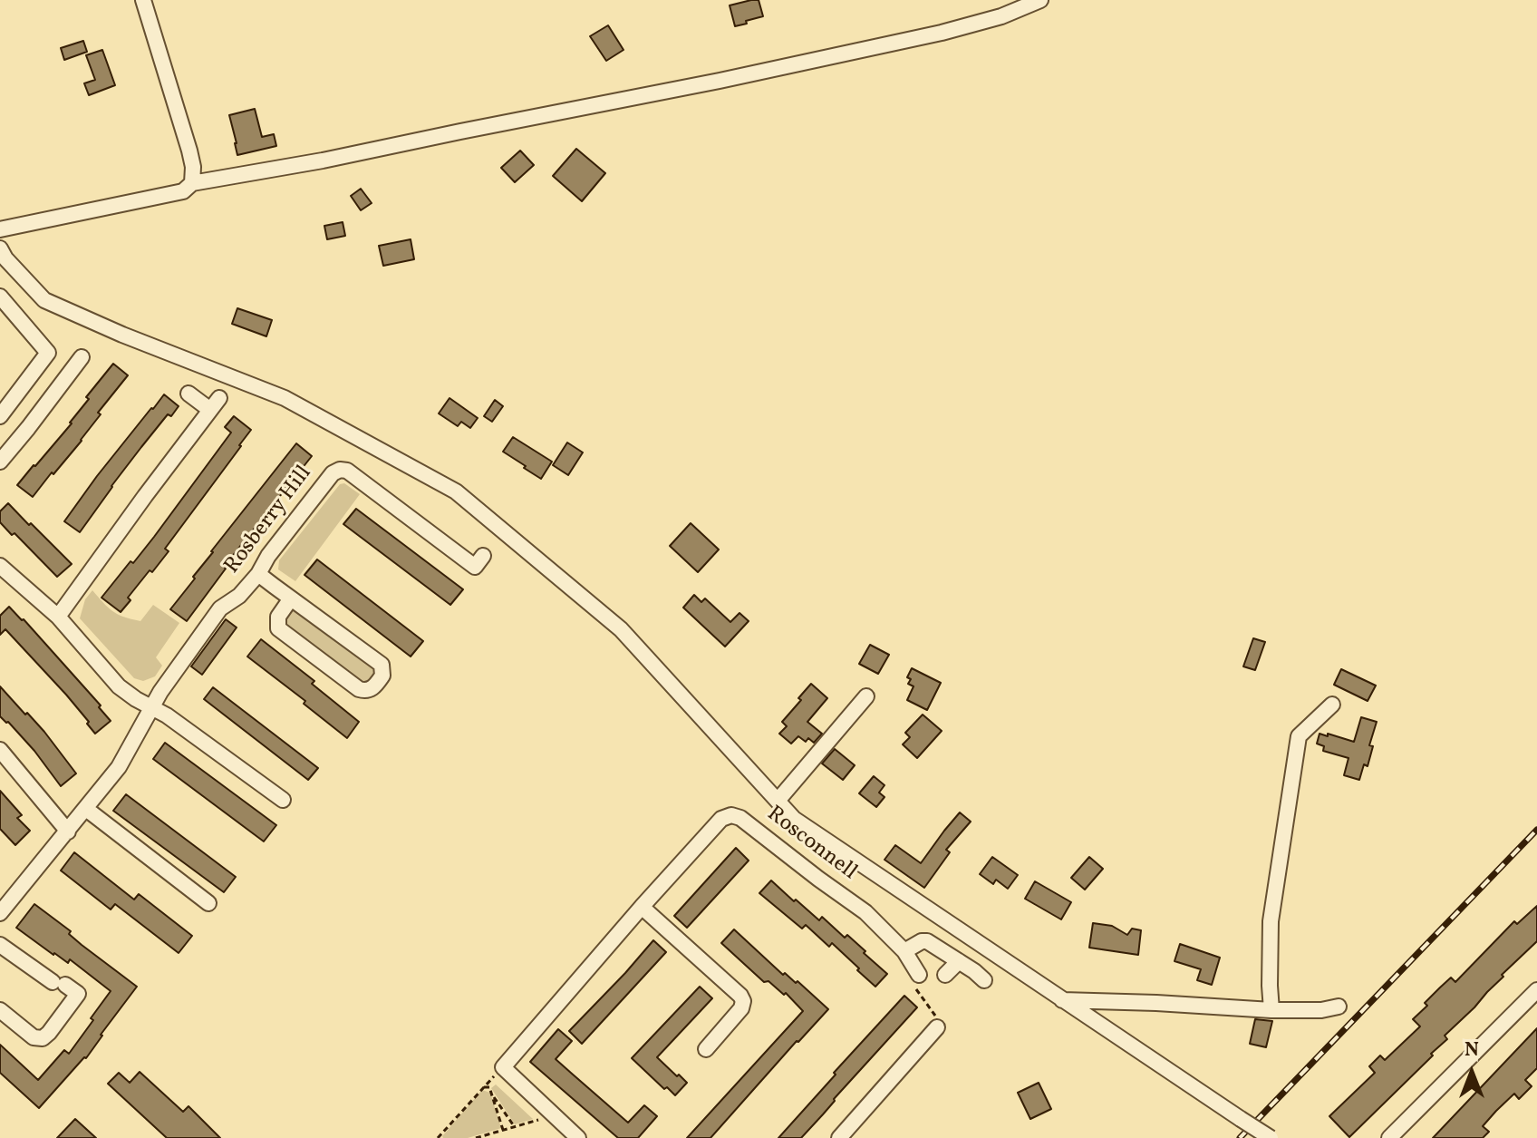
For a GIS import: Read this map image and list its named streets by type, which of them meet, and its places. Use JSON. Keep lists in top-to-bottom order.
{
  "streets": {
    "street": ["Rosberry Hill", "Rosconnell"]
  },
  "north": "top"
}
